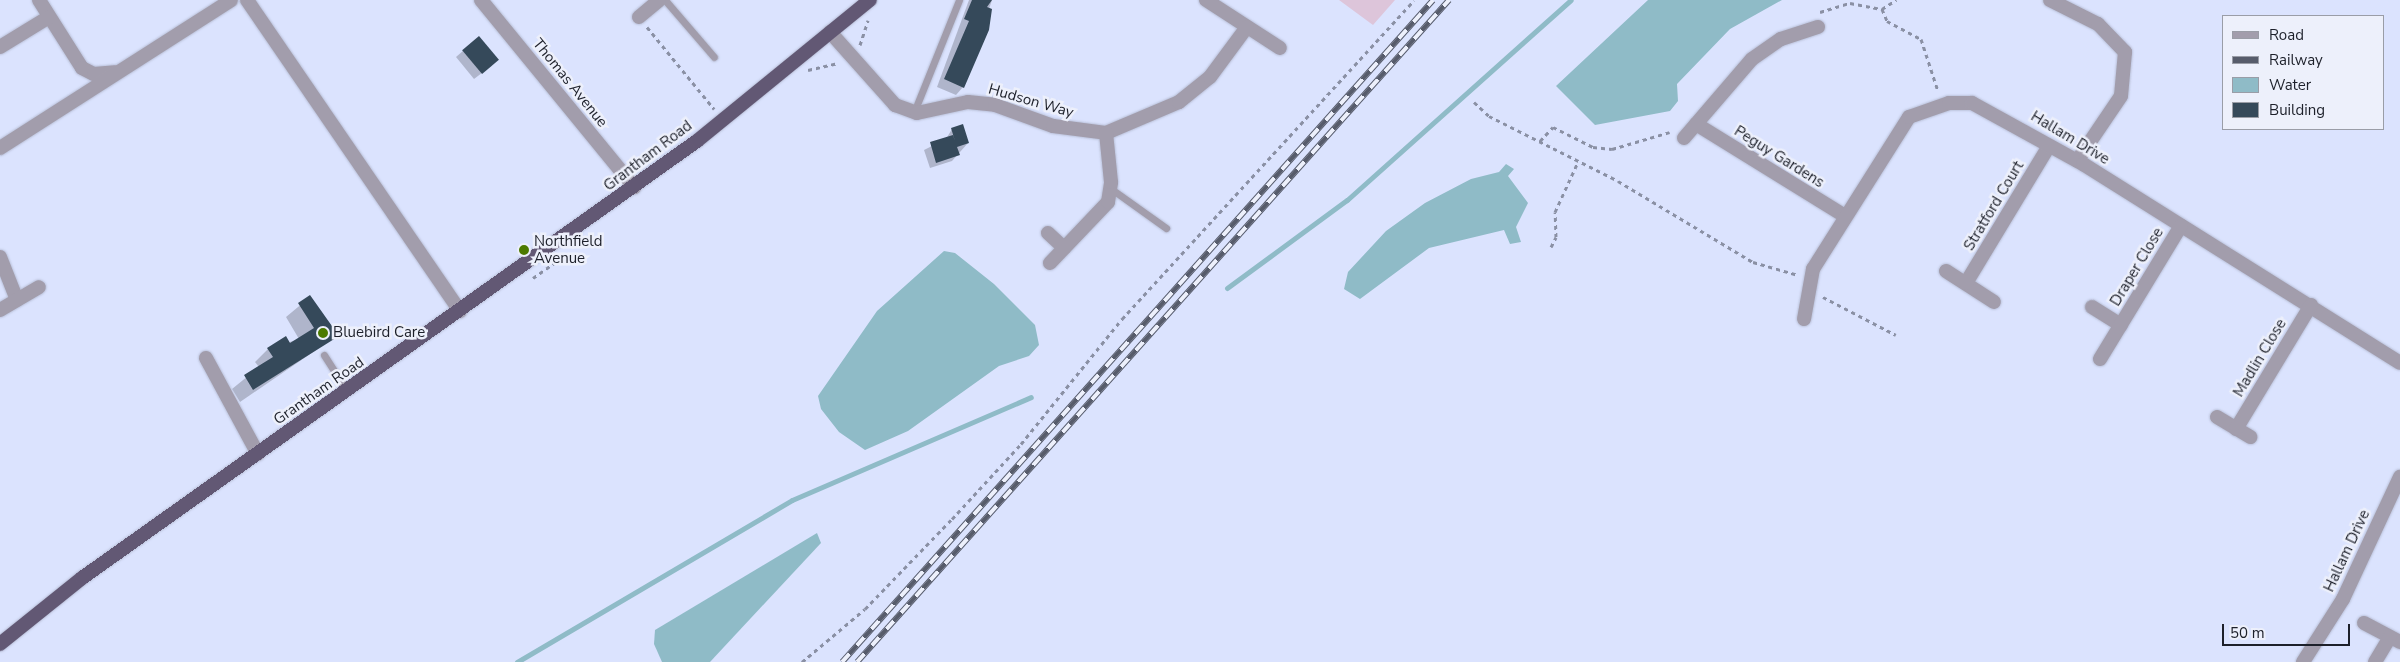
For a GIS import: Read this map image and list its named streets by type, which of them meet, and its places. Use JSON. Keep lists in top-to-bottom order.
{
  "streets": {
    "highway": ["Grantham Road"],
    "street": [
      "Thomas Avenue",
      "Hudson Way",
      "Hallam Drive",
      "Peguy Gardens",
      "Stratford Court",
      "Draper Close",
      "Madlin Close"
    ]
  },
  "crossings": [
    ["Thomas Avenue", "Grantham Road"],
    ["Hallam Drive", "Peguy Gardens"],
    ["Hallam Drive", "Stratford Court"],
    ["Hallam Drive", "Draper Close"],
    ["Hallam Drive", "Madlin Close"]
  ],
  "places": ["Northfield Avenue", "Bluebird Care"],
  "legend": [
    "Road",
    "Railway",
    "Water",
    "Building"
  ],
  "scale_bar": "50 m"
}
